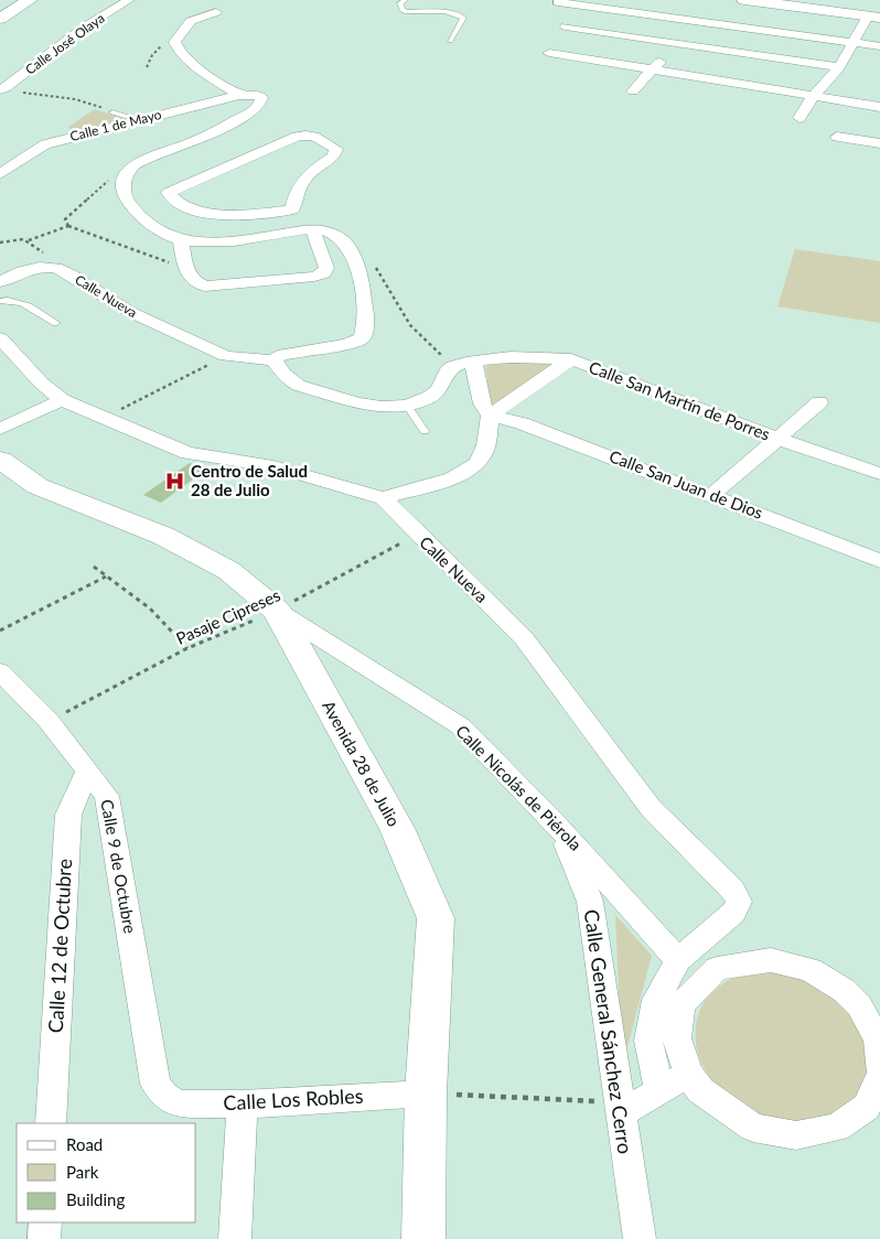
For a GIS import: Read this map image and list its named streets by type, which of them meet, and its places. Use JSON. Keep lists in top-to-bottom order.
{
  "streets": {
    "street": [
      "Calle José Olaya",
      "Calle 1 de Mayo",
      "Calle Nueva",
      "Calle San Martín de Porres",
      "Calle San Juan de Dios",
      "Avenida 28 de Julio",
      "Calle Nicolás de Piérola",
      "Calle 9 de Octubre",
      "Calle 12 de Octubre",
      "Calle General Sánchez Cerro",
      "Calle Los Robles"
    ],
    "path": ["Pasaje Cipreses"]
  },
  "crossings": [
    ["Calle Nueva", "Pasaje Cipreses"],
    ["Calle Nueva", "Calle Nicolás de Piérola"],
    ["Pasaje Cipreses", "Avenida 28 de Julio"],
    ["Pasaje Cipreses", "Calle Nicolás de Piérola"],
    ["Pasaje Cipreses", "Calle 9 de Octubre"],
    ["Avenida 28 de Julio", "Calle Nicolás de Piérola"],
    ["Avenida 28 de Julio", "Calle Los Robles"],
    ["Calle Nicolás de Piérola", "Calle General Sánchez Cerro"],
    ["Calle 9 de Octubre", "Calle 12 de Octubre"],
    ["Calle 9 de Octubre", "Calle Los Robles"]
  ],
  "places": {
    "hospital": ["Centro de Salud 28 de Julio"]
  },
  "legend": ["Road", "Park", "Building"]
}
